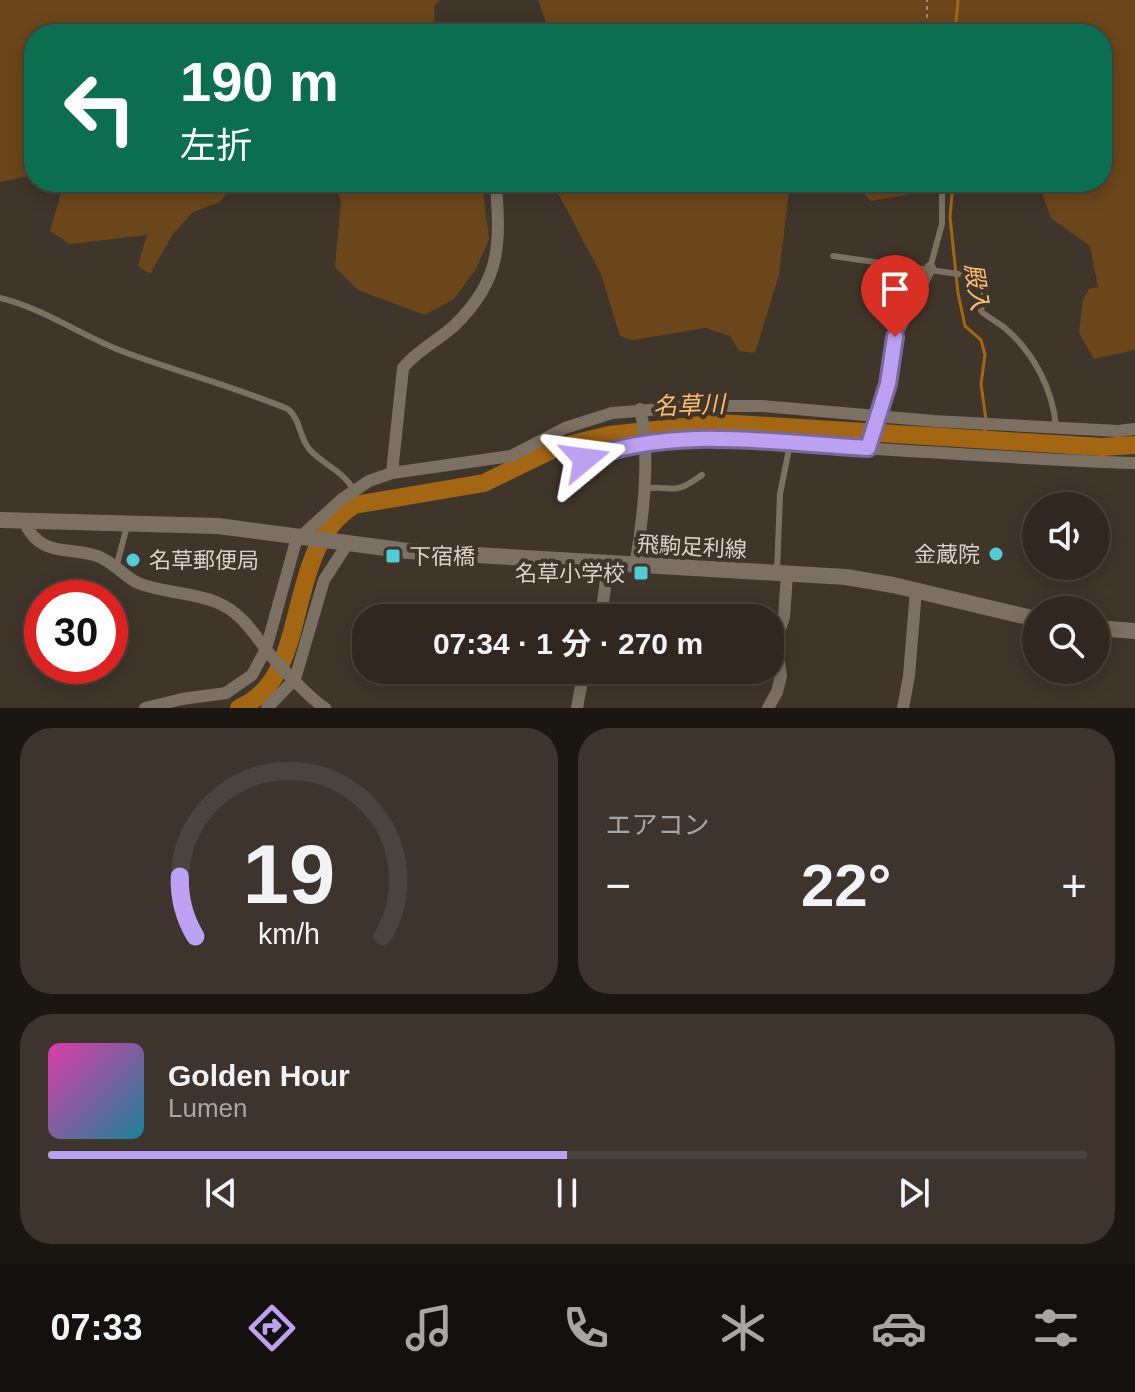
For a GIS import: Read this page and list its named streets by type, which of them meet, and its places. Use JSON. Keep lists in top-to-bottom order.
{
  "streets": {
    "main road": ["飛駒足利線"]
  },
  "water": ["殿入", "名草川"],
  "places": {
    "other": ["金蔵院", "名草郵便局"],
    "transit": ["下宿橋", "名草小学校"]
  },
  "page": {
    "turn": ["190 m", "左折"],
    "limit": "30",
    "trip": "07:34 · 1 分 · 270 m",
    "tile": "エアコン",
    "heat": ["−", "22°", "+"],
    "song": ["Golden Hour", "Lumen"],
    "tabs": "07:33",
    "gauge": ["19", "km/h"]
  }
}
